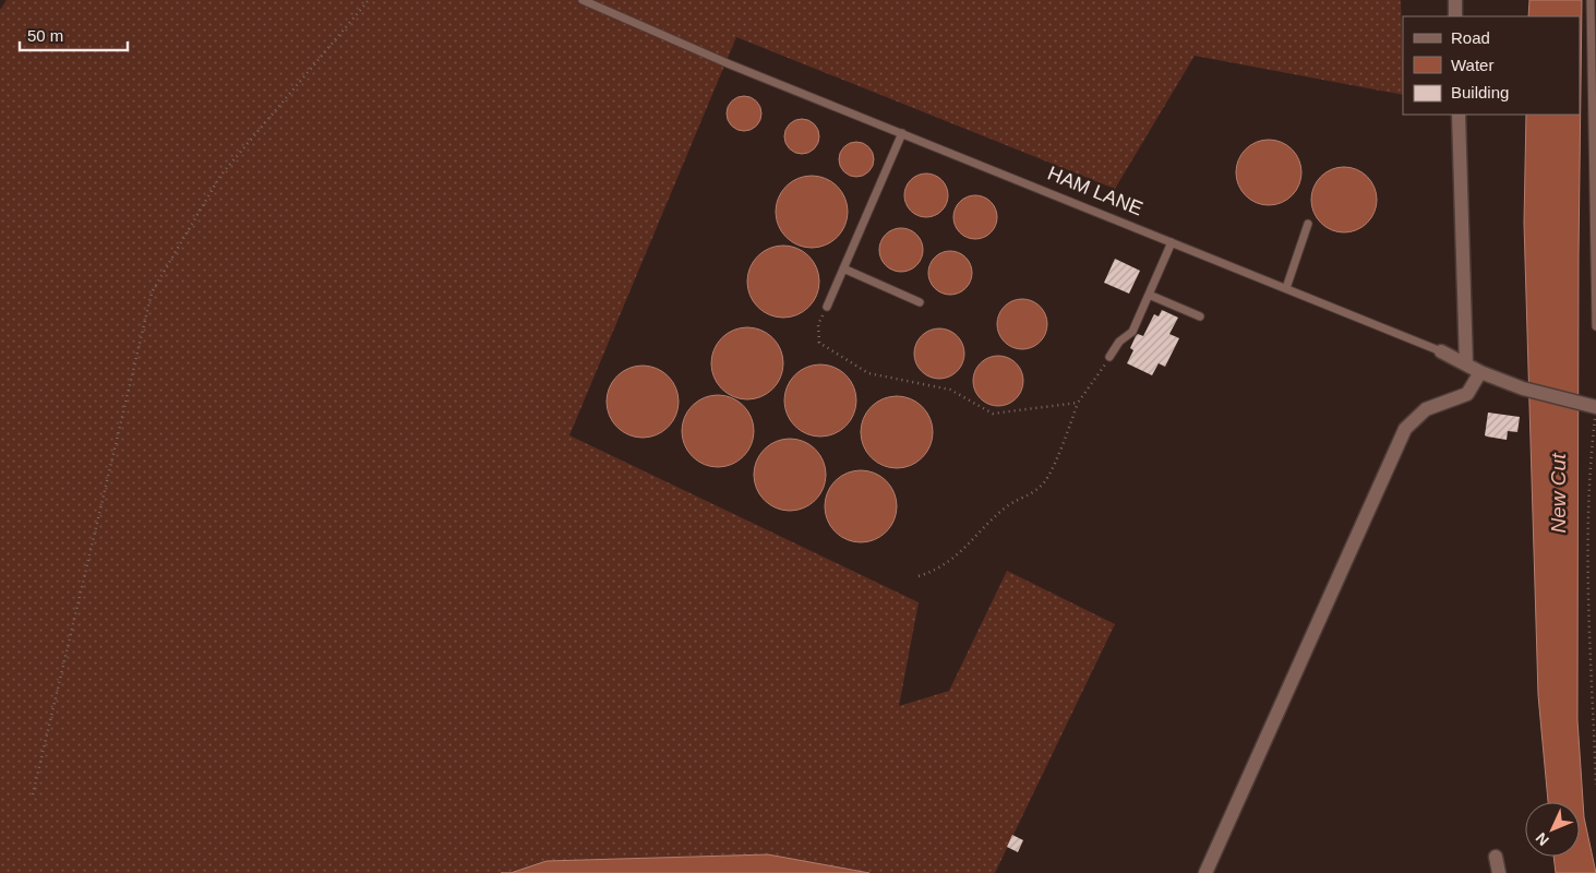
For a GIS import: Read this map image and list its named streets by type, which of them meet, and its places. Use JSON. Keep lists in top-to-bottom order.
{
  "streets": {
    "street": ["HAM LANE"]
  },
  "water": ["New Cut"],
  "legend": ["Road", "Water", "Building"],
  "scale_bar": "50 m",
  "north": "bottom left"
}
